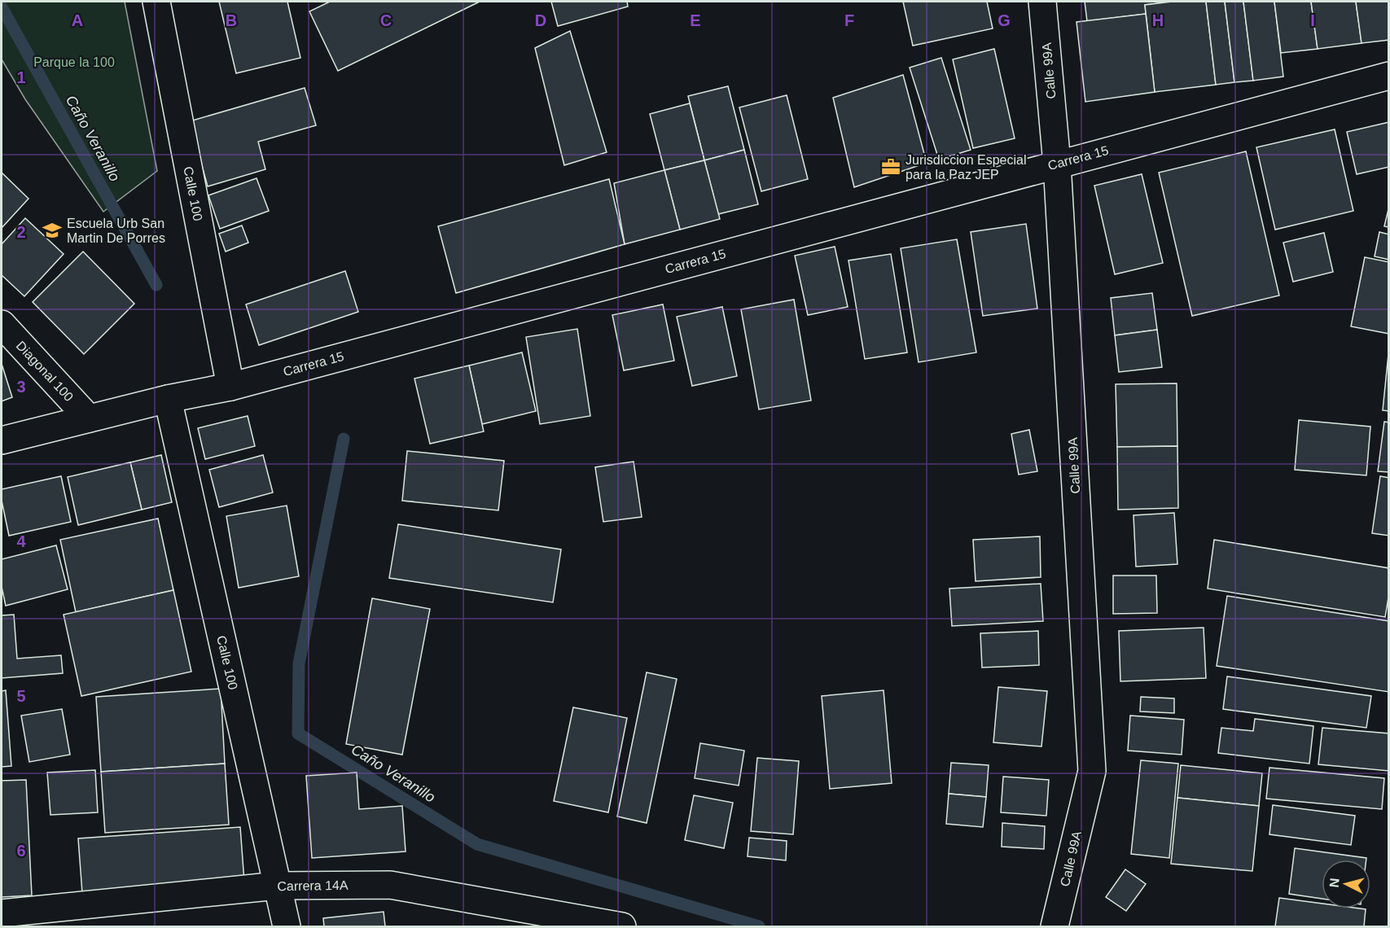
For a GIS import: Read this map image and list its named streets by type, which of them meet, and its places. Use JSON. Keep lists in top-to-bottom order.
{
  "streets": {
    "street": [
      "Calle 99A",
      "Carrera 15",
      "Calle 100",
      "Diagonal 100",
      "Carrera 14A"
    ]
  },
  "crossings": [
    ["Calle 99A", "Carrera 15"],
    ["Carrera 15", "Calle 100"],
    ["Carrera 15", "Diagonal 100"],
    ["Calle 100", "Carrera 14A"]
  ],
  "water": ["Caño Veranillo"],
  "parks": ["Parque la 100"],
  "places": {
    "office": ["Jurisdiccion Especial para la Paz JEP"],
    "school or university": ["Escuela Urb San Martin De Porres"]
  },
  "north": "left",
  "grid": {
    "columns": [
      "A",
      "B",
      "C",
      "D",
      "E",
      "F",
      "G",
      "H",
      "I"
    ],
    "rows": [
      "1",
      "2",
      "3",
      "4",
      "5",
      "6"
    ]
  }
}
